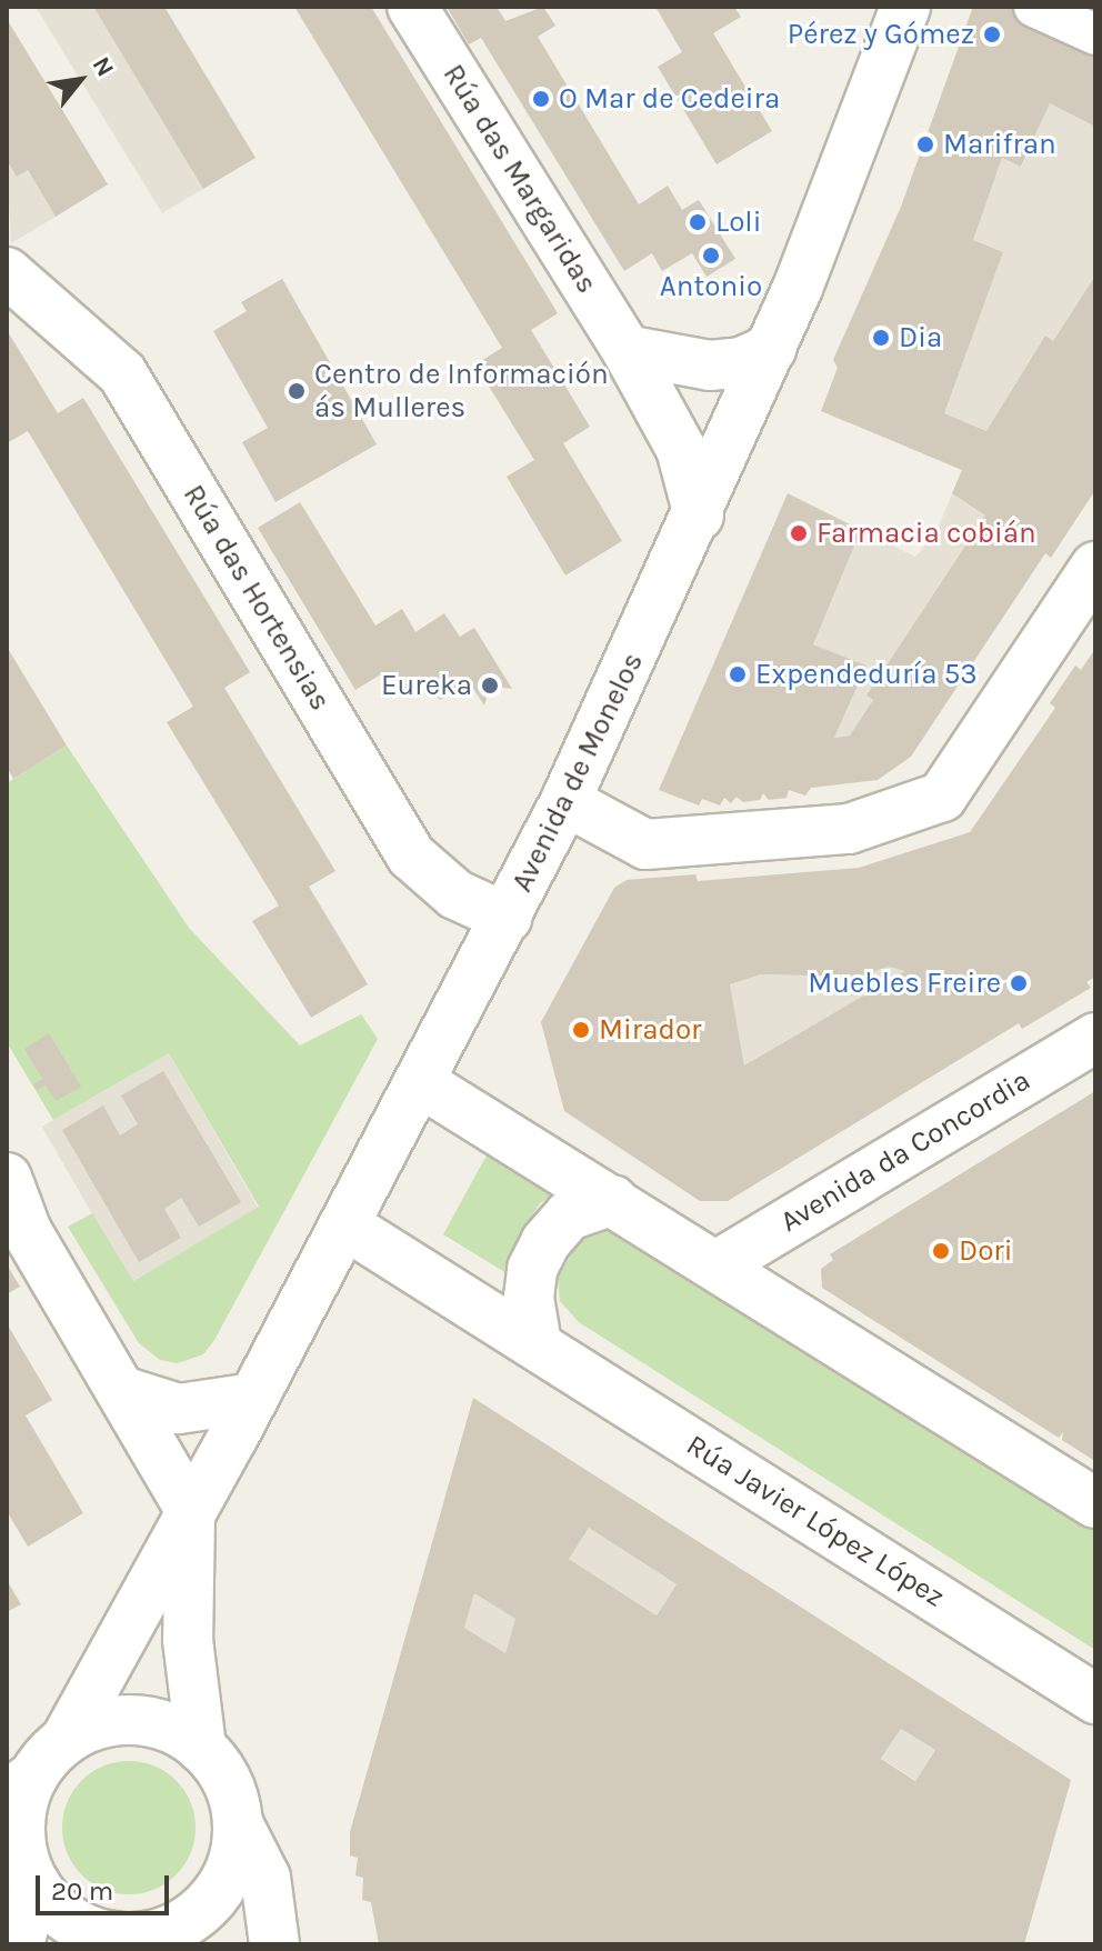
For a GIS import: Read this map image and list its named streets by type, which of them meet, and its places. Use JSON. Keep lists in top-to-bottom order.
{
  "streets": {
    "street": [
      "Rúa das Margaridas",
      "Rúa das Hortensias",
      "Avenida de Monelos",
      "Avenida da Concordia",
      "Rúa Javier López López"
    ]
  },
  "crossings": [
    ["Rúa das Margaridas", "Avenida de Monelos"],
    ["Rúa das Hortensias", "Avenida de Monelos"],
    ["Avenida de Monelos", "Rúa Javier López López"]
  ],
  "places": [
    "Pérez y Gómez",
    "O Mar de Cedeira",
    "Marifran",
    "Loli",
    "Antonio",
    "Dia",
    "Centro de Información ás Mulleres",
    "Farmacia cobián",
    "Expendeduría 53",
    "Eureka",
    "Muebles Freire",
    "Mirador",
    "Dori"
  ],
  "scale_bar": "20 m",
  "north": "top right"
}
